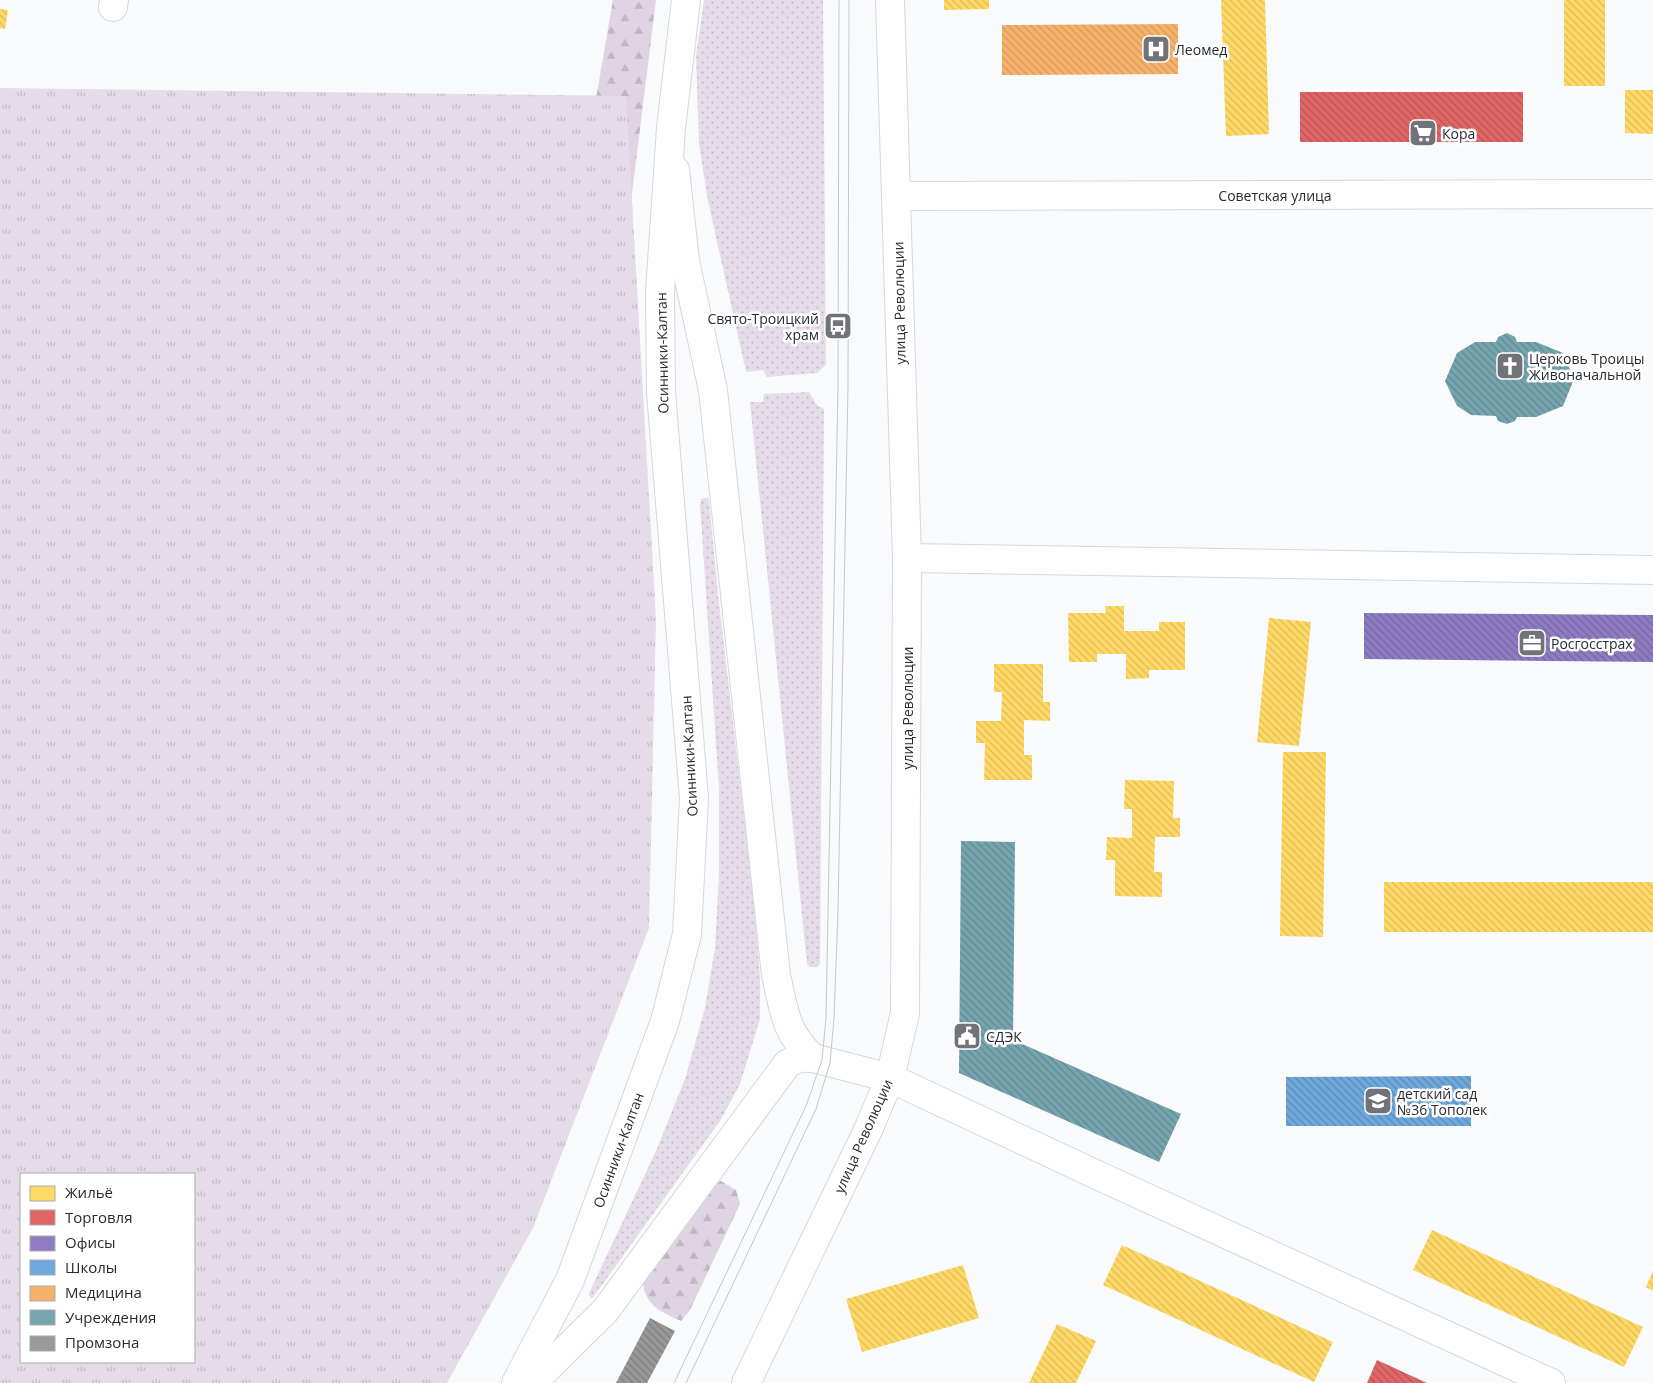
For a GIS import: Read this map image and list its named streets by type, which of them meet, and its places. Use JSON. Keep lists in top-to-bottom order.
{
  "streets": {
    "street": ["Советская улица", "улица Революции", "Осинники-Калтан"]
  },
  "crossings": [
    ["Советская улица", "улица Революции"]
  ],
  "places": {
    "hospital": ["Леомед"],
    "supermarket": ["Кора"],
    "bus stop": ["Свято-Троицкий храм"],
    "church": ["Церковь Троицы Живоначальной"],
    "office": ["Росгосстрах"],
    "public building": ["СДЭК"],
    "school or university": ["детский сад №36 Тополек"]
  },
  "legend": [
    "Жильё",
    "Торговля",
    "Офисы",
    "Школы",
    "Медицина",
    "Учреждения",
    "Промзона"
  ]
}
